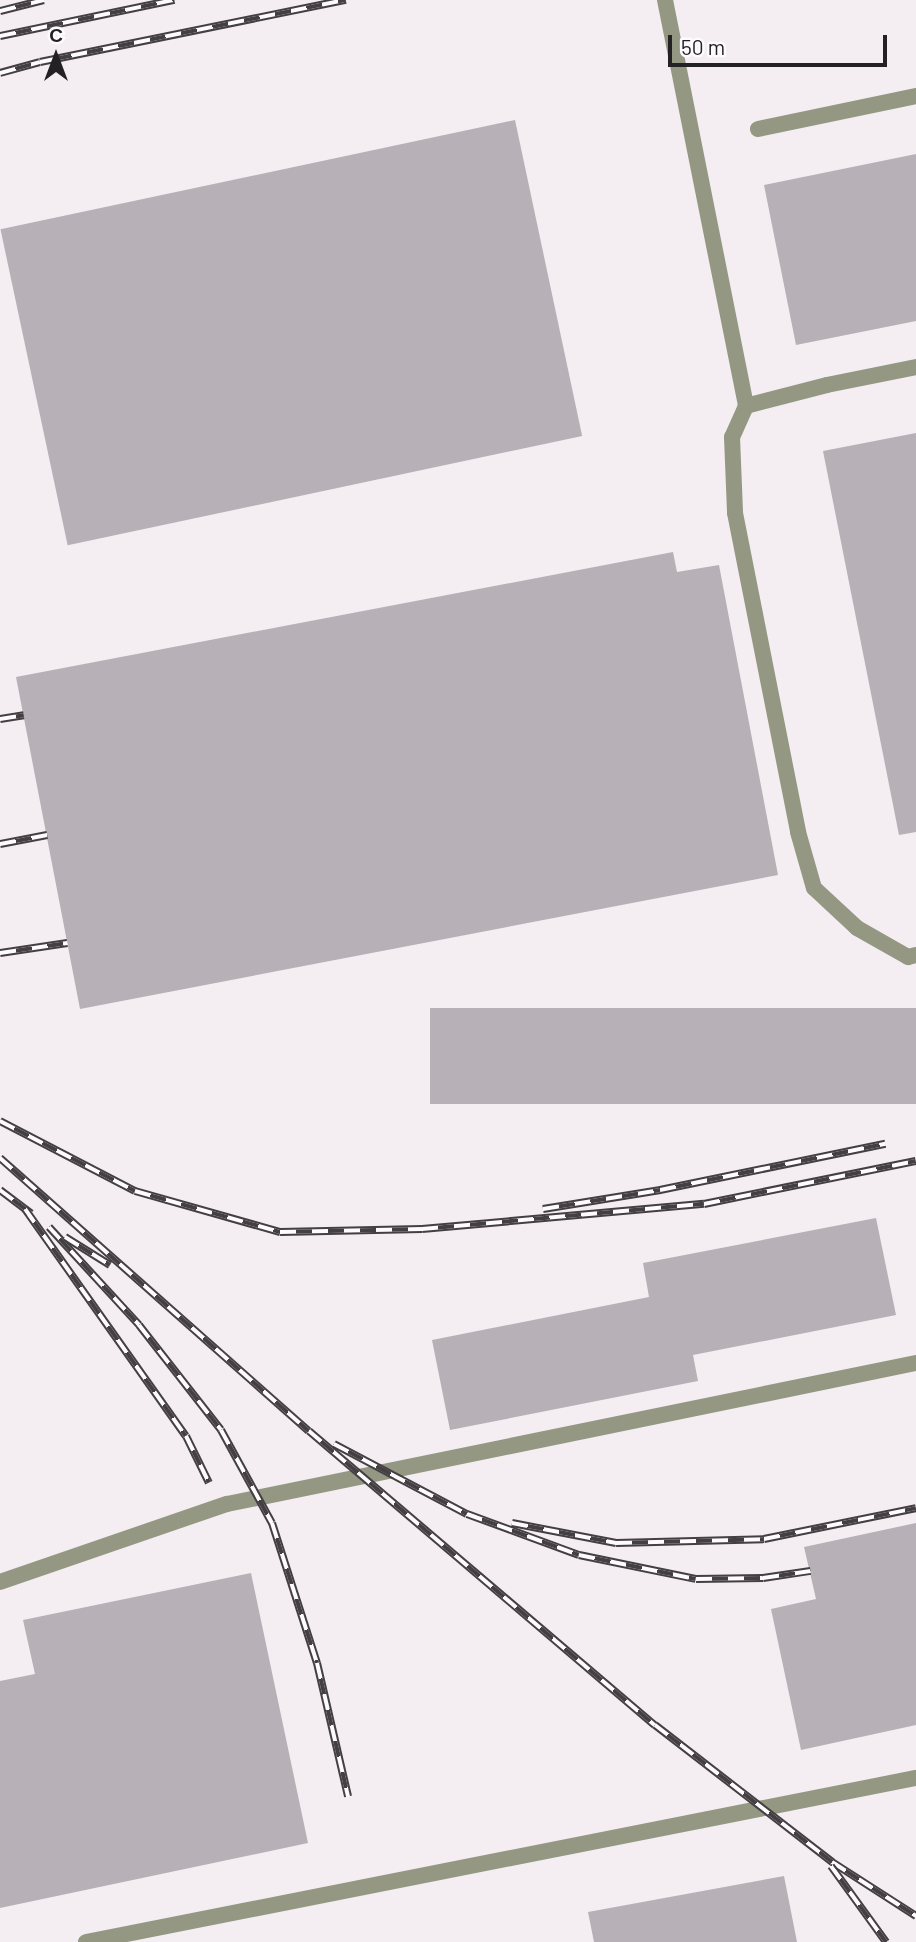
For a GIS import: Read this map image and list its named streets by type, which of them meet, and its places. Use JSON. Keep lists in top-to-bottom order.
{
  "scale_bar": "50 m",
  "north": "top"
}
